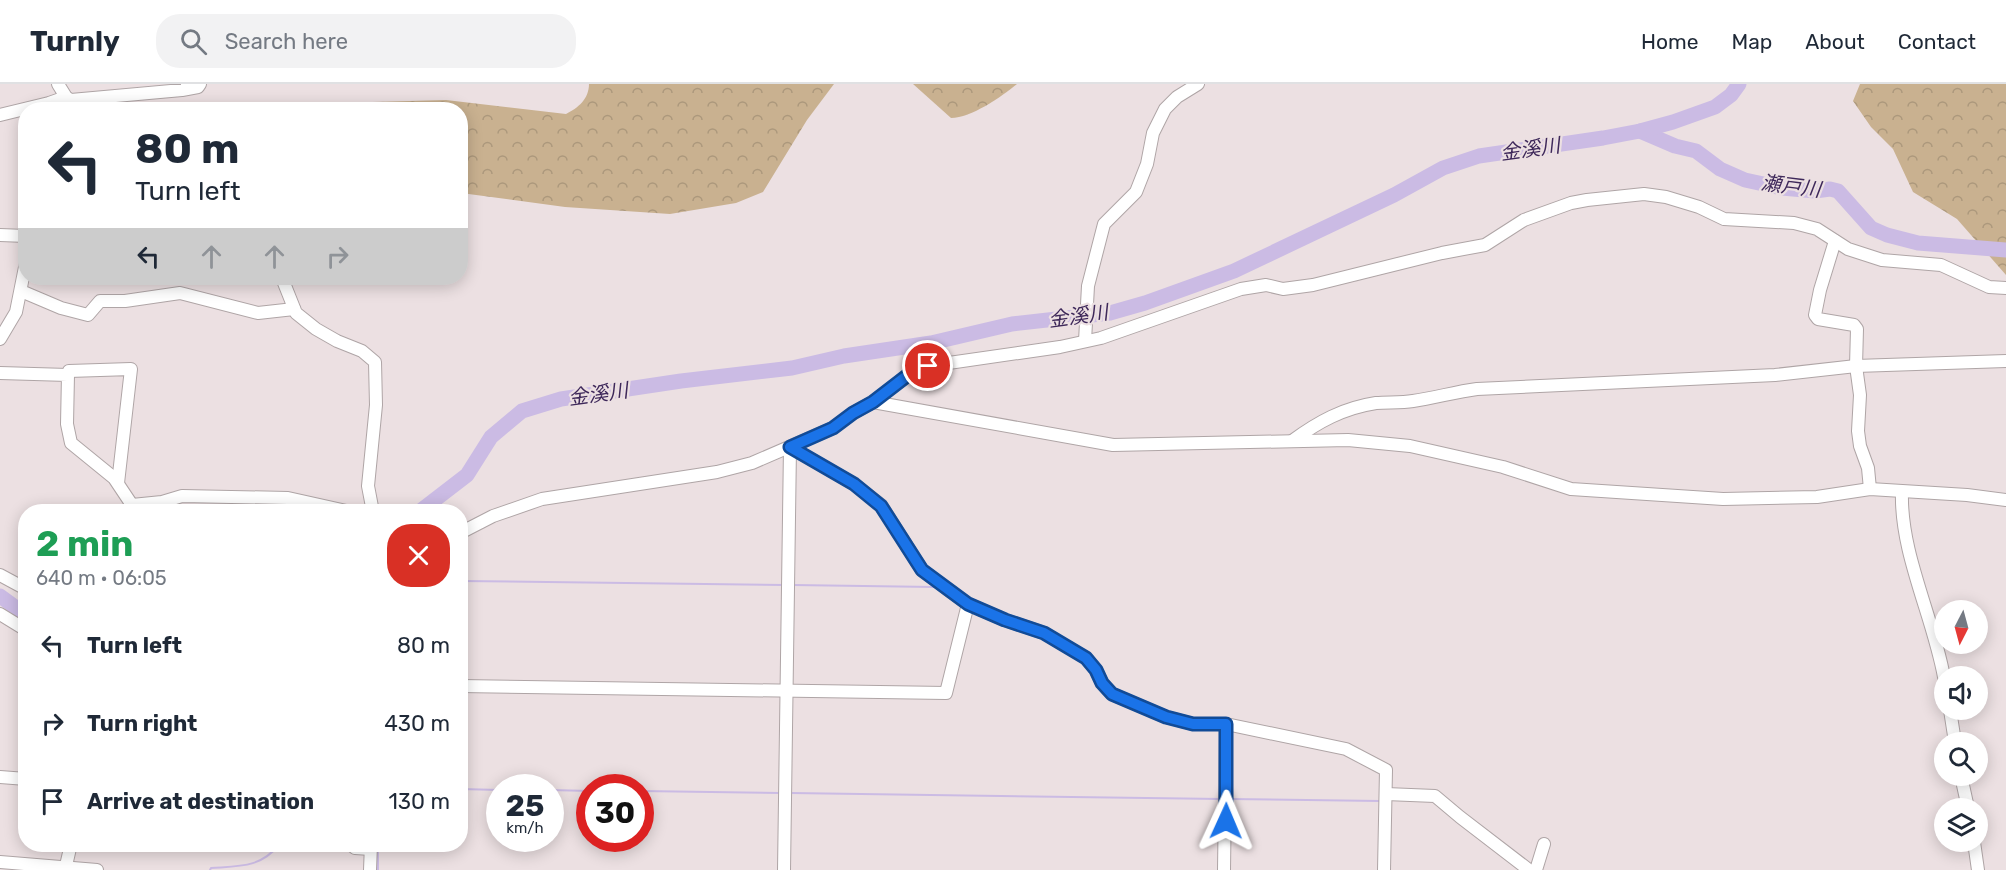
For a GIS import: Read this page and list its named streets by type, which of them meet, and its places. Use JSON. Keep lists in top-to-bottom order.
{
  "water": ["金溪川", "瀬戸川"],
  "north": "bottom",
  "page": {
    "header": "Turnly",
    "search": "Search here",
    "nav": [
      "Home",
      "Map",
      "About",
      "Contact"
    ],
    "turn": ["80 m", "Turn left"],
    "heading": ["2 min", "640 m · 06:05"],
    "list": [
      {
        "name": "Turn left",
        "value": "80 m"
      },
      {
        "name": "Turn right",
        "value": "430 m"
      },
      {
        "name": "Arrive at destination",
        "value": "130 m"
      }
    ],
    "speed": "25 km/h",
    "limit": "30"
  }
}
